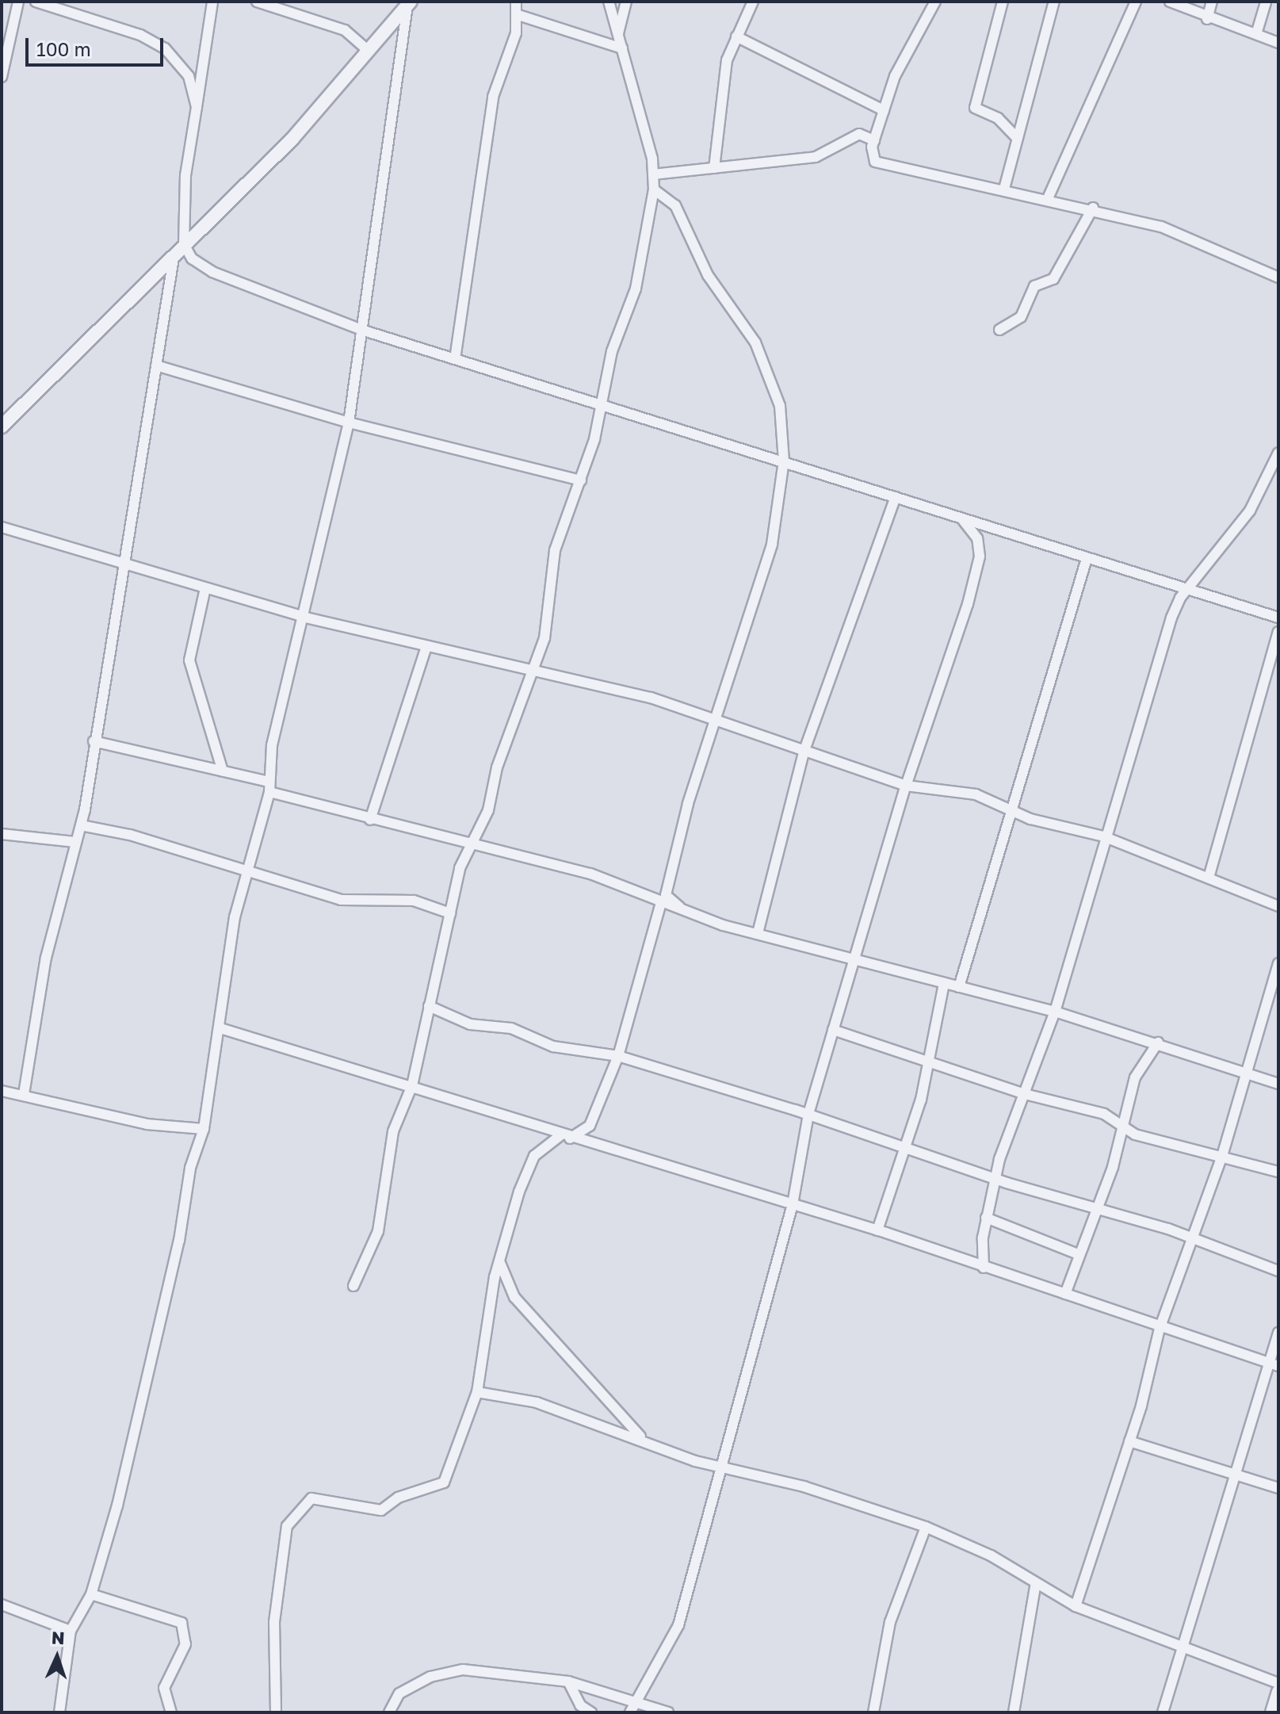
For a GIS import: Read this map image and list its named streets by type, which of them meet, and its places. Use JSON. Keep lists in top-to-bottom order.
{
  "scale_bar": "100 m",
  "north": "top"
}
